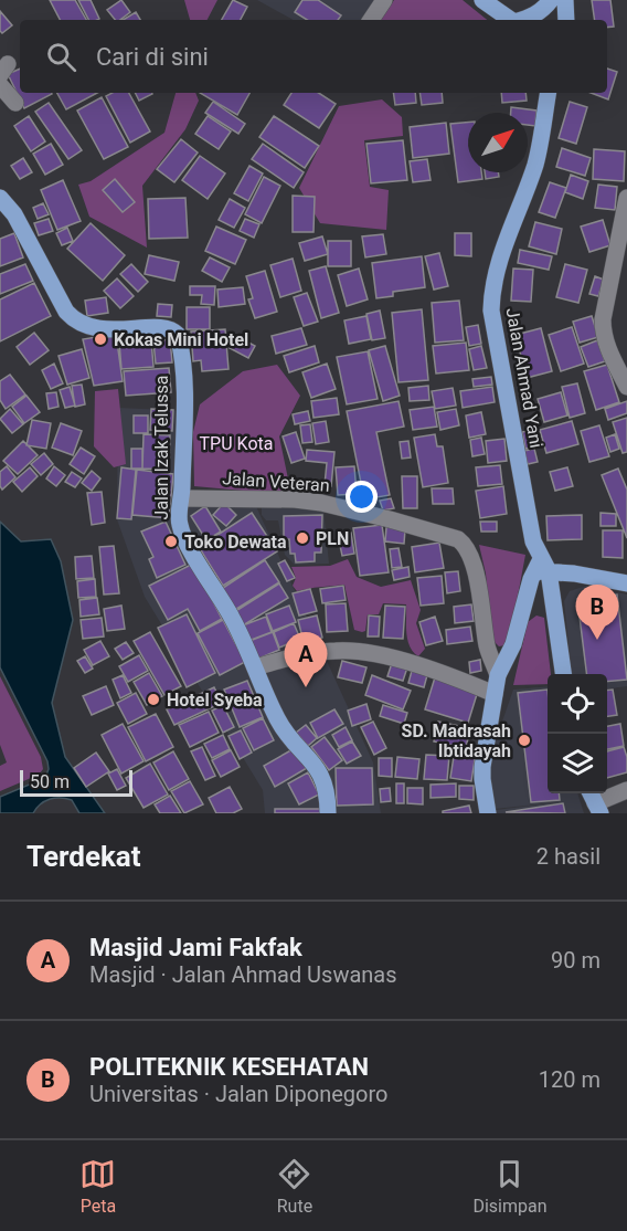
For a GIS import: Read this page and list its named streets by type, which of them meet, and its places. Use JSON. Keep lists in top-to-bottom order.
{
  "streets": {
    "main road": ["Jalan Ahmad Yani", "Jalan Izak Telussa"],
    "street": ["Jalan Veteran"]
  },
  "crossings": [
    ["Jalan Izak Telussa", "Jalan Veteran"]
  ],
  "parks": ["TPU Kota"],
  "places": [
    "Kokas Mini Hotel",
    "PLN",
    "Toko Dewata",
    "Hotel Syeba",
    "SD. Madrasah Ibtidayah"
  ],
  "scale_bar": "50 m",
  "north": "top right",
  "page": {
    "search": "Cari di sini",
    "pins": ["B", "A"],
    "scale": "50 m",
    "heading": ["Terdekat", "2 hasil"],
    "list": [
      {
        "mark": "A",
        "name": "Masjid Jami Fakfak",
        "note": "Masjid · Jalan Ahmad Uswanas",
        "value": "90 m"
      },
      {
        "mark": "B",
        "name": "POLITEKNIK KESEHATAN",
        "note": "Universitas · Jalan Diponegoro",
        "value": "120 m"
      }
    ],
    "nav": ["Peta", "Rute", "Disimpan"]
  }
}
